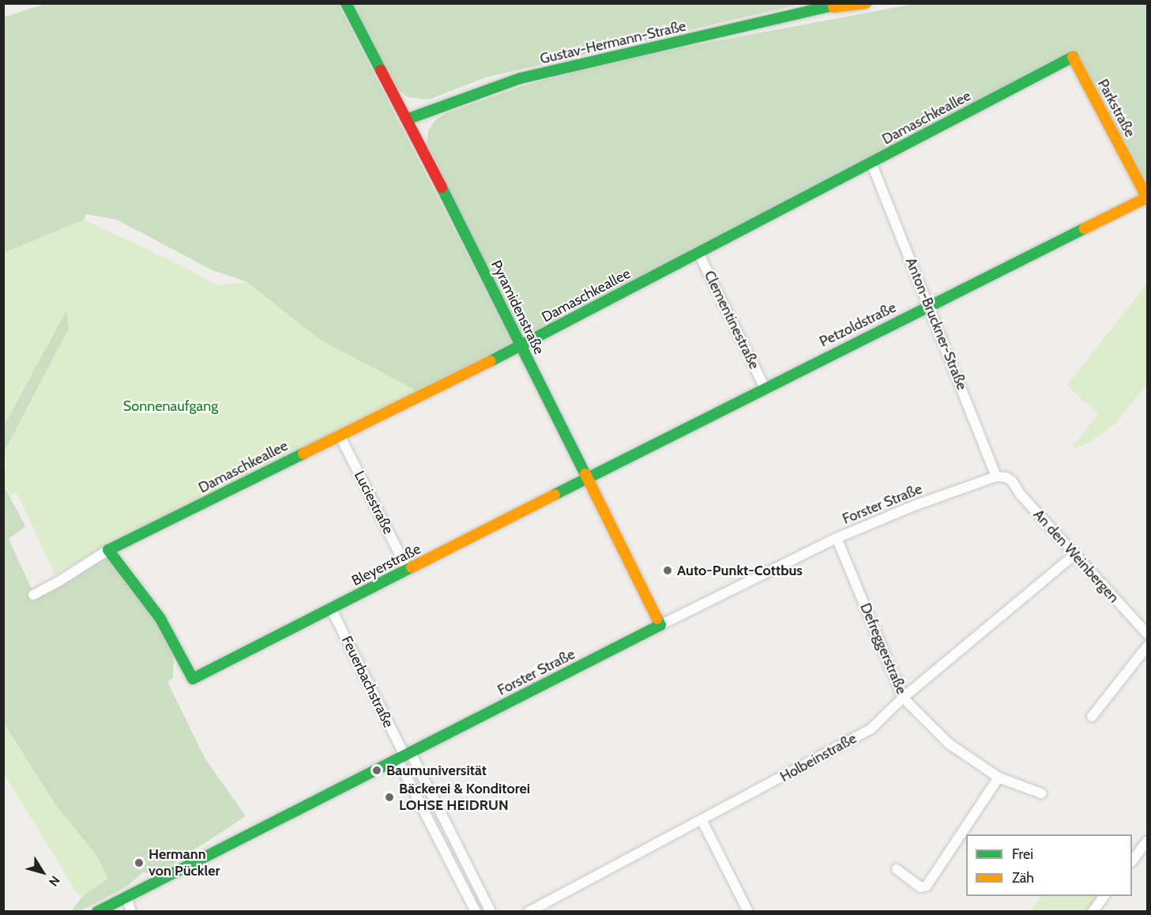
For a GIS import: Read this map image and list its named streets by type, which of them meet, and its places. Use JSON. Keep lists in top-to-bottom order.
{
  "streets": {
    "street": [
      "Gustav-Hermann-Straße",
      "Parkstraße",
      "Damaschkeallee",
      "Pyramidenstraße",
      "Clementinestraße",
      "Anton-Bruckner-Straße",
      "Petzoldstraße",
      "Luciestraße",
      "Forster Straße",
      "An den Weinbergen",
      "Bleyerstraße",
      "Defreggerstraße",
      "Feuerbachstraße",
      "Holbeinstraße"
    ]
  },
  "crossings": [
    ["Gustav-Hermann-Straße", "Pyramidenstraße"],
    ["Parkstraße", "Damaschkeallee"],
    ["Parkstraße", "Petzoldstraße"],
    ["Damaschkeallee", "Pyramidenstraße"],
    ["Damaschkeallee", "Clementinestraße"],
    ["Damaschkeallee", "Anton-Bruckner-Straße"],
    ["Damaschkeallee", "Luciestraße"],
    ["Damaschkeallee", "Bleyerstraße"],
    ["Pyramidenstraße", "Petzoldstraße"],
    ["Pyramidenstraße", "Forster Straße"],
    ["Pyramidenstraße", "Bleyerstraße"],
    ["Clementinestraße", "Petzoldstraße"],
    ["Anton-Bruckner-Straße", "Petzoldstraße"],
    ["Anton-Bruckner-Straße", "Forster Straße"],
    ["Anton-Bruckner-Straße", "An den Weinbergen"],
    ["Petzoldstraße", "Bleyerstraße"],
    ["Luciestraße", "Bleyerstraße"],
    ["Forster Straße", "An den Weinbergen"],
    ["Forster Straße", "Defreggerstraße"],
    ["Forster Straße", "Feuerbachstraße"],
    ["An den Weinbergen", "Holbeinstraße"],
    ["Bleyerstraße", "Feuerbachstraße"],
    ["Defreggerstraße", "Holbeinstraße"]
  ],
  "parks": ["Sonnenaufgang"],
  "places": [
    "Auto-Punkt-Cottbus",
    "Baumuniversität",
    "Bäckerei & Konditorei LOHSE HEIDRUN",
    "Hermann von Pückler"
  ],
  "legend": ["Frei", "Zäh"],
  "north": "bottom right"
}
